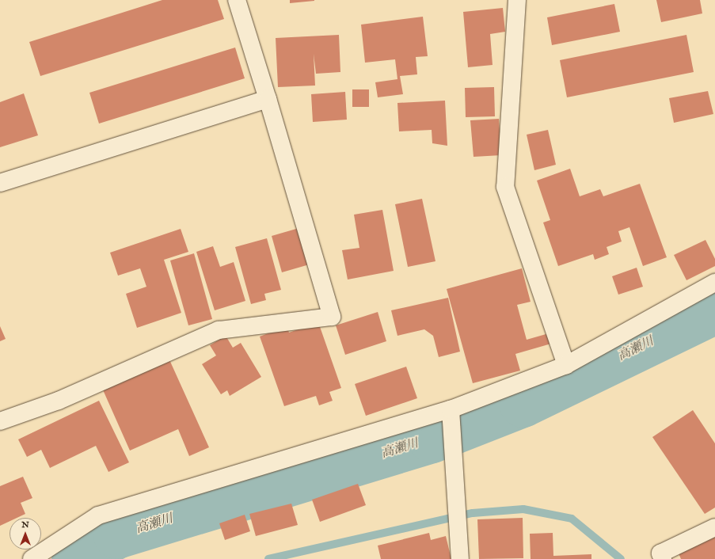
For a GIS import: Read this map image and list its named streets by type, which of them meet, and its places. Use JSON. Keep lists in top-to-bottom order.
{
  "water": ["高瀬川"],
  "north": "top"
}
